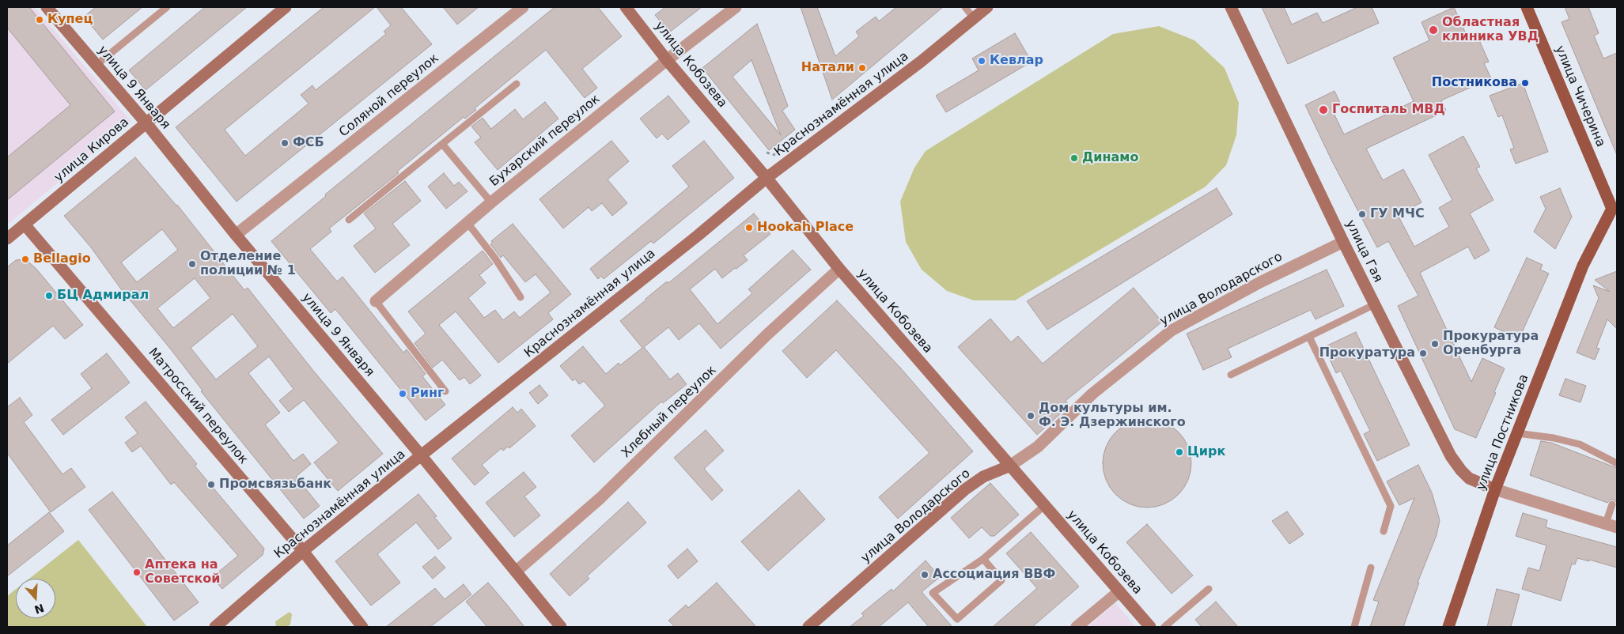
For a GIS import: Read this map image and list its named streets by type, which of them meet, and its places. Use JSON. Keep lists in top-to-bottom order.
{
  "streets": {
    "main road": [
      "улица Кобозева",
      "улица 9 Января",
      "улица Чичерина",
      "Краснознамённая улица",
      "улица Кирова",
      "улица Гая",
      "улица Володарского",
      "Матросский переулок",
      "улица Постникова"
    ],
    "street": ["Соляной переулок", "Бухарский переулок", "Хлебный переулок"]
  },
  "crossings": [
    ["улица Кобозева", "Краснознамённая улица"],
    ["улица Кобозева", "Бухарский переулок"],
    ["улица Кобозева", "улица Володарского"],
    ["улица Кобозева", "Хлебный переулок"],
    ["улица 9 Января", "Соляной переулок"],
    ["улица 9 Января", "Краснознамённая улица"],
    ["улица 9 Января", "улица Кирова"],
    ["улица 9 Января", "Хлебный переулок"],
    ["улица Чичерина", "улица Постникова"],
    ["Краснознамённая улица", "Матросский переулок"],
    ["улица Кирова", "Матросский переулок"],
    ["улица Гая", "улица Володарского"],
    ["улица Гая", "улица Постникова"]
  ],
  "places": [
    "Купец",
    "Областная клиника УВД",
    "Кевлар",
    "Натали",
    "Постникова",
    "Госпиталь МВД",
    "ФСБ",
    "Динамо",
    "ГУ МЧС",
    "Hookah Place",
    "Bellagio",
    "Отделение полиции № 1",
    "БЦ Адмирал",
    "Прокуратура Оренбурга",
    "Прокуратура",
    "Ринг",
    "Дом культуры им. Ф. Э. Дзержинского",
    "Цирк",
    "Промсвязьбанк",
    "Аптека на Советской",
    "Ассоциация ВВФ"
  ],
  "north": "bottom"
}
